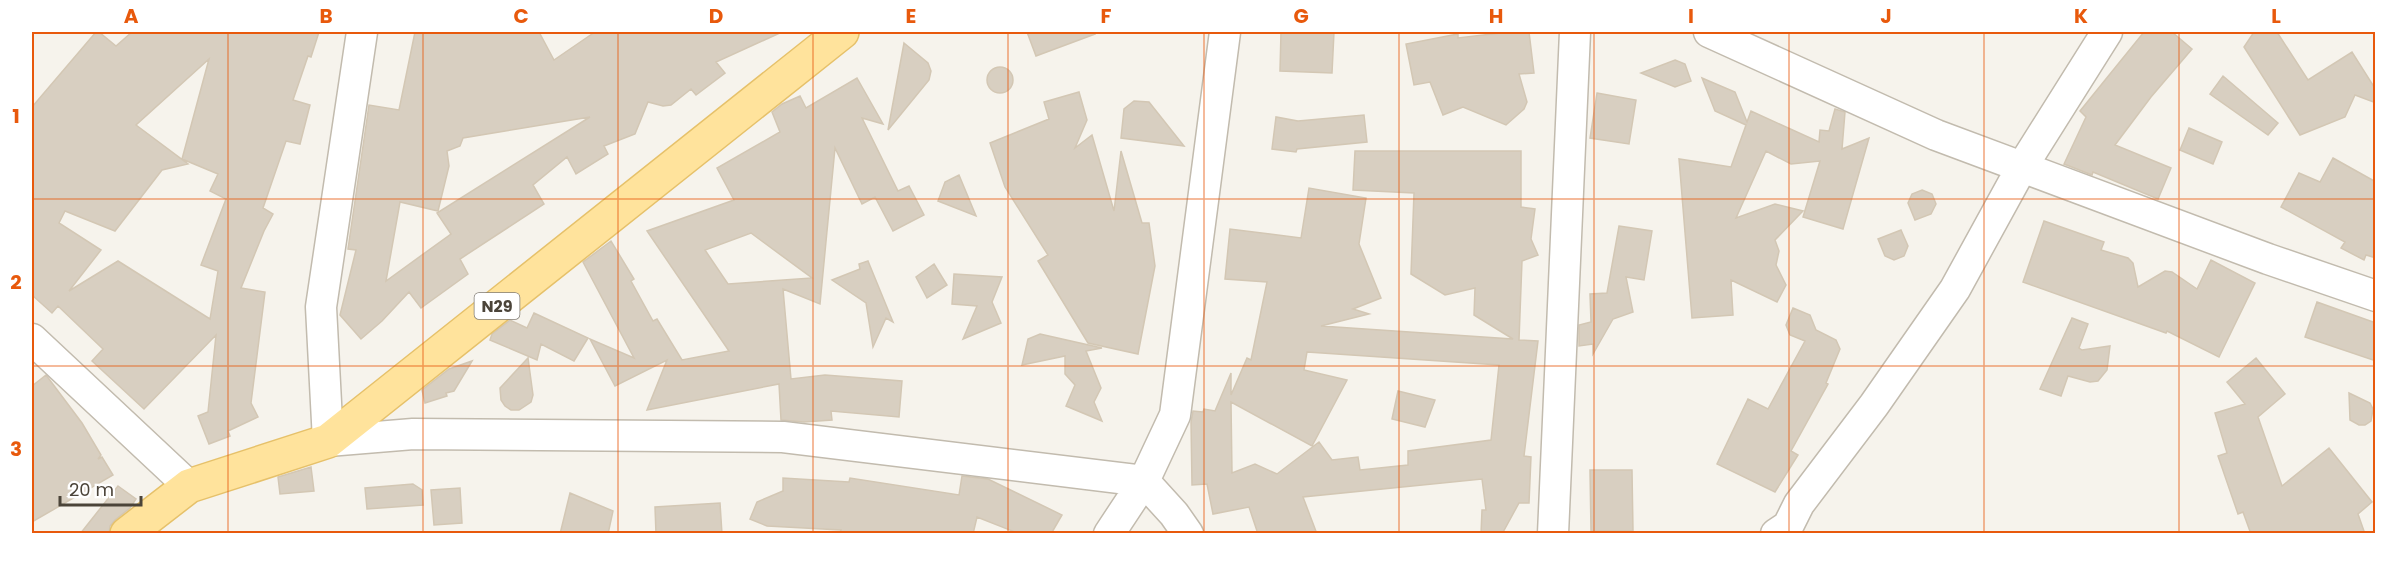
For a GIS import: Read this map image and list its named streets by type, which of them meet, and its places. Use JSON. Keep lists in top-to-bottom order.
{
  "streets": {
    "main road": ["N29"]
  },
  "scale_bar": "20 m",
  "grid": {
    "columns": [
      "A",
      "B",
      "C",
      "D",
      "E",
      "F",
      "G",
      "H",
      "I",
      "J",
      "K",
      "L"
    ],
    "rows": ["1", "2", "3"]
  }
}
